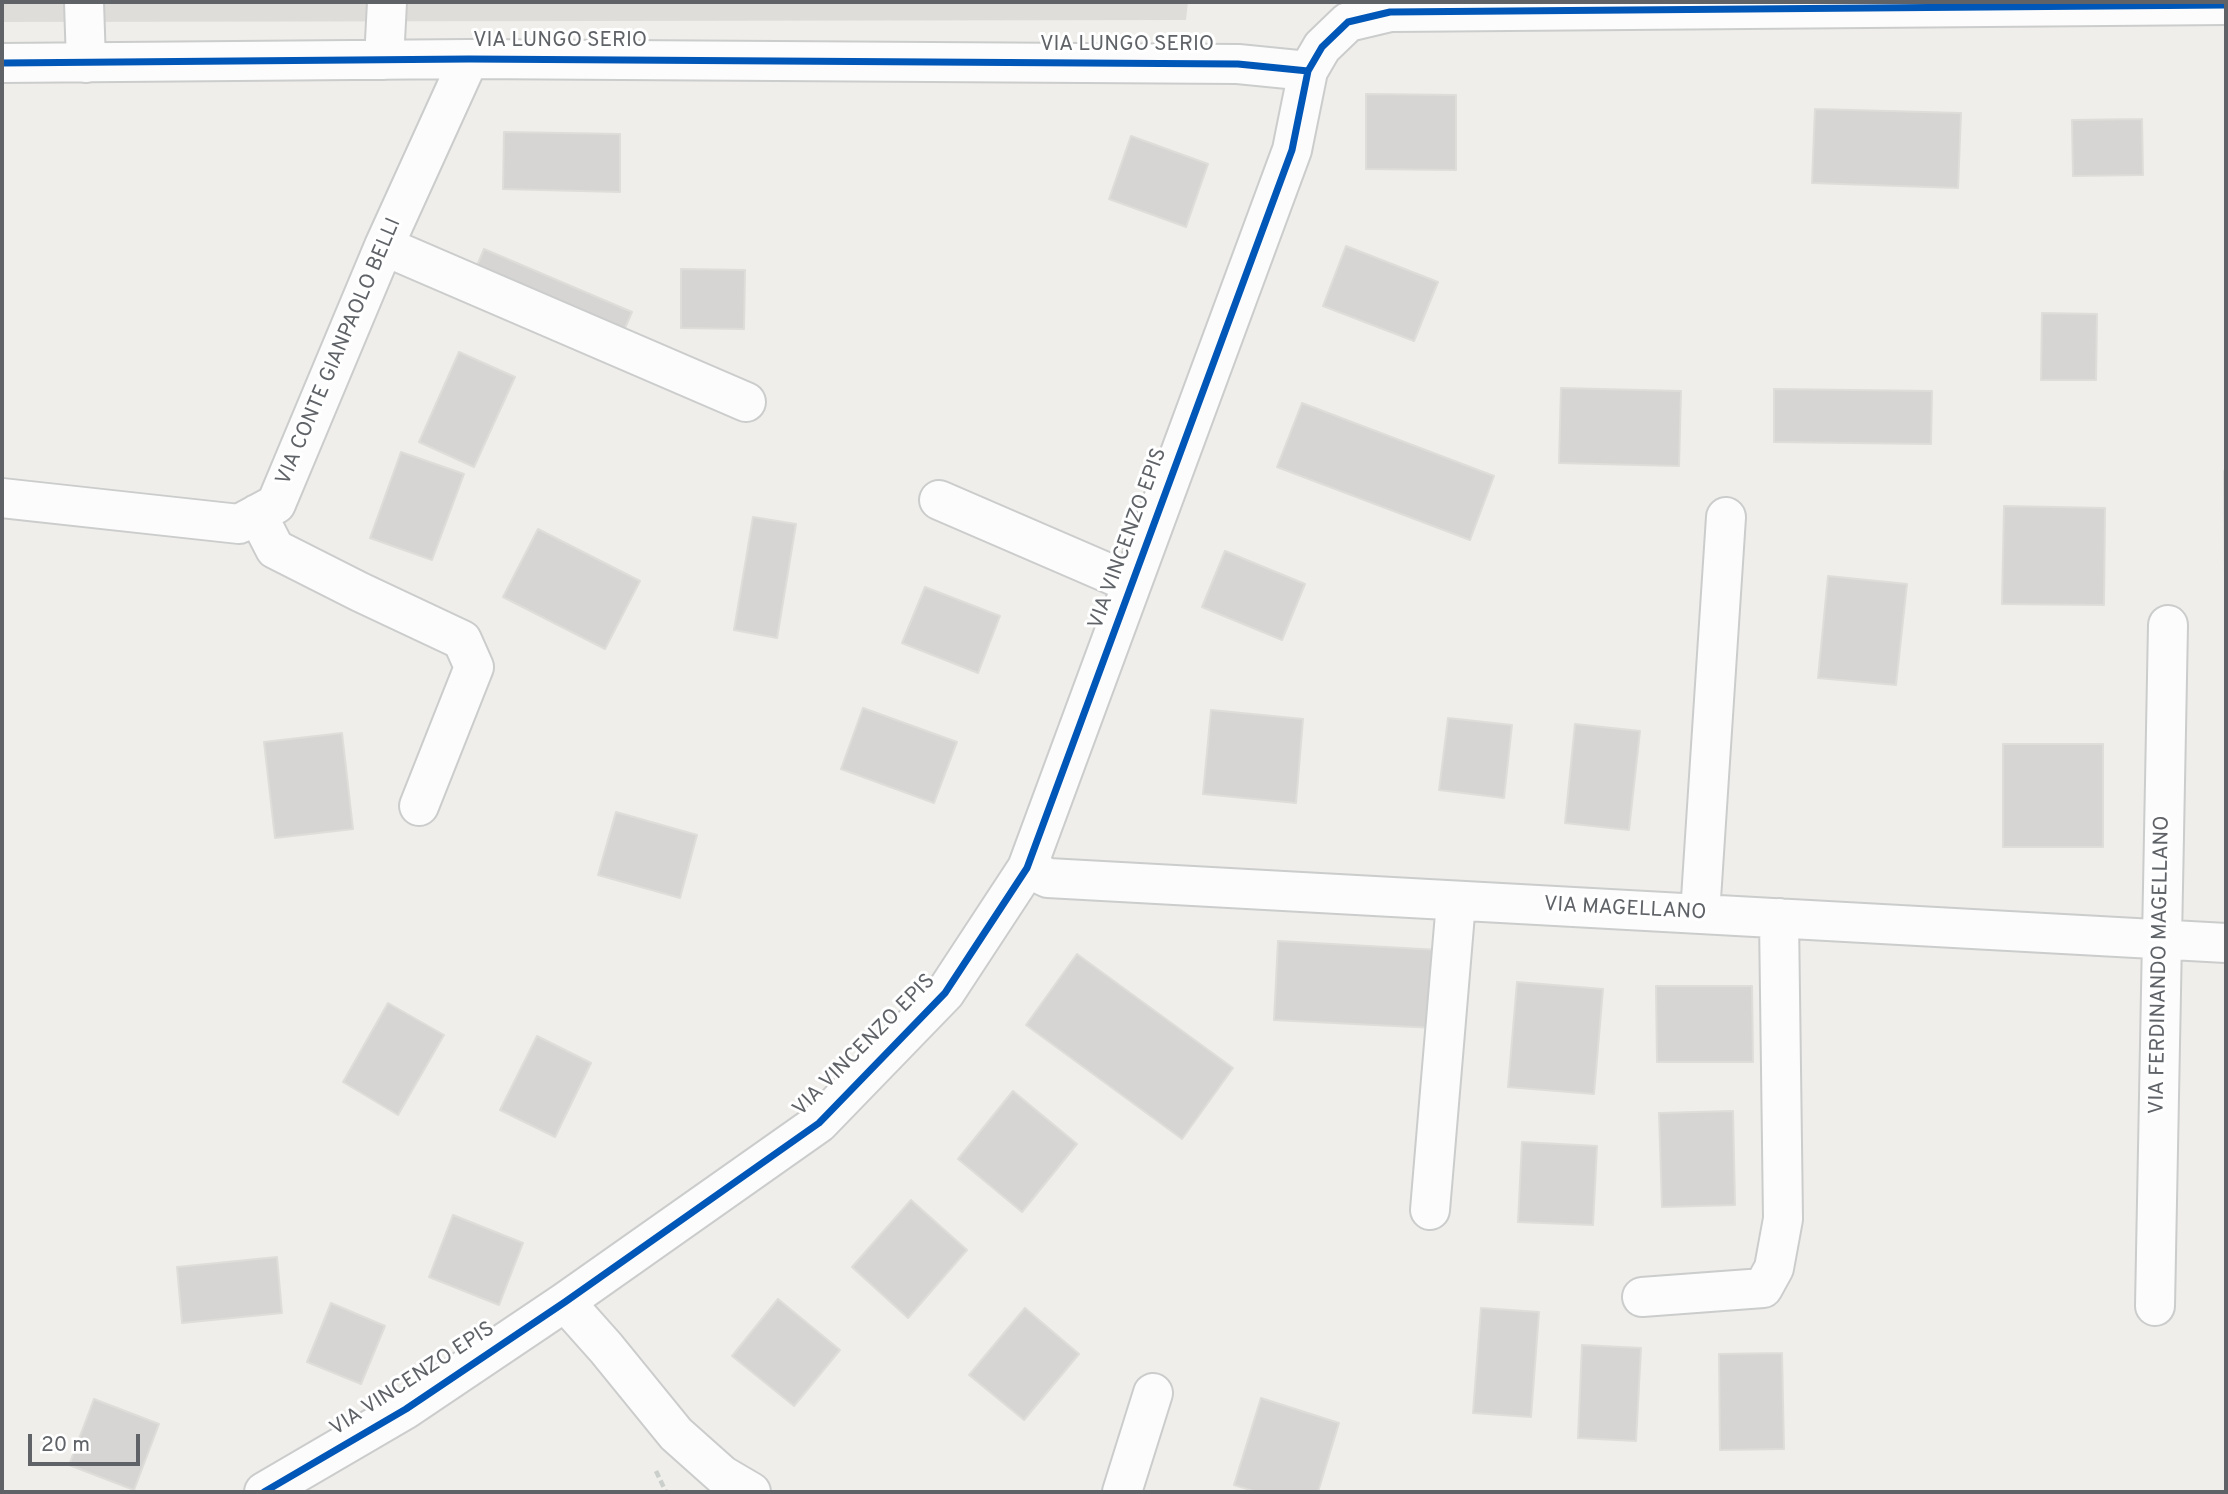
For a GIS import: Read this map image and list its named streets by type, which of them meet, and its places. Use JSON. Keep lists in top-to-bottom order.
{
  "streets": {
    "street": [
      "VIA LUNGO SERIO",
      "VIA CONTE GIANPAOLO BELLI",
      "VIA VINCENZO EPIS",
      "VIA MAGELLANO",
      "VIA FERDINANDO MAGELLANO"
    ]
  },
  "crossings": [
    ["VIA LUNGO SERIO", "VIA CONTE GIANPAOLO BELLI"],
    ["VIA LUNGO SERIO", "VIA VINCENZO EPIS"],
    ["VIA VINCENZO EPIS", "VIA MAGELLANO"],
    ["VIA MAGELLANO", "VIA FERDINANDO MAGELLANO"]
  ],
  "scale_bar": "20 m"
}
